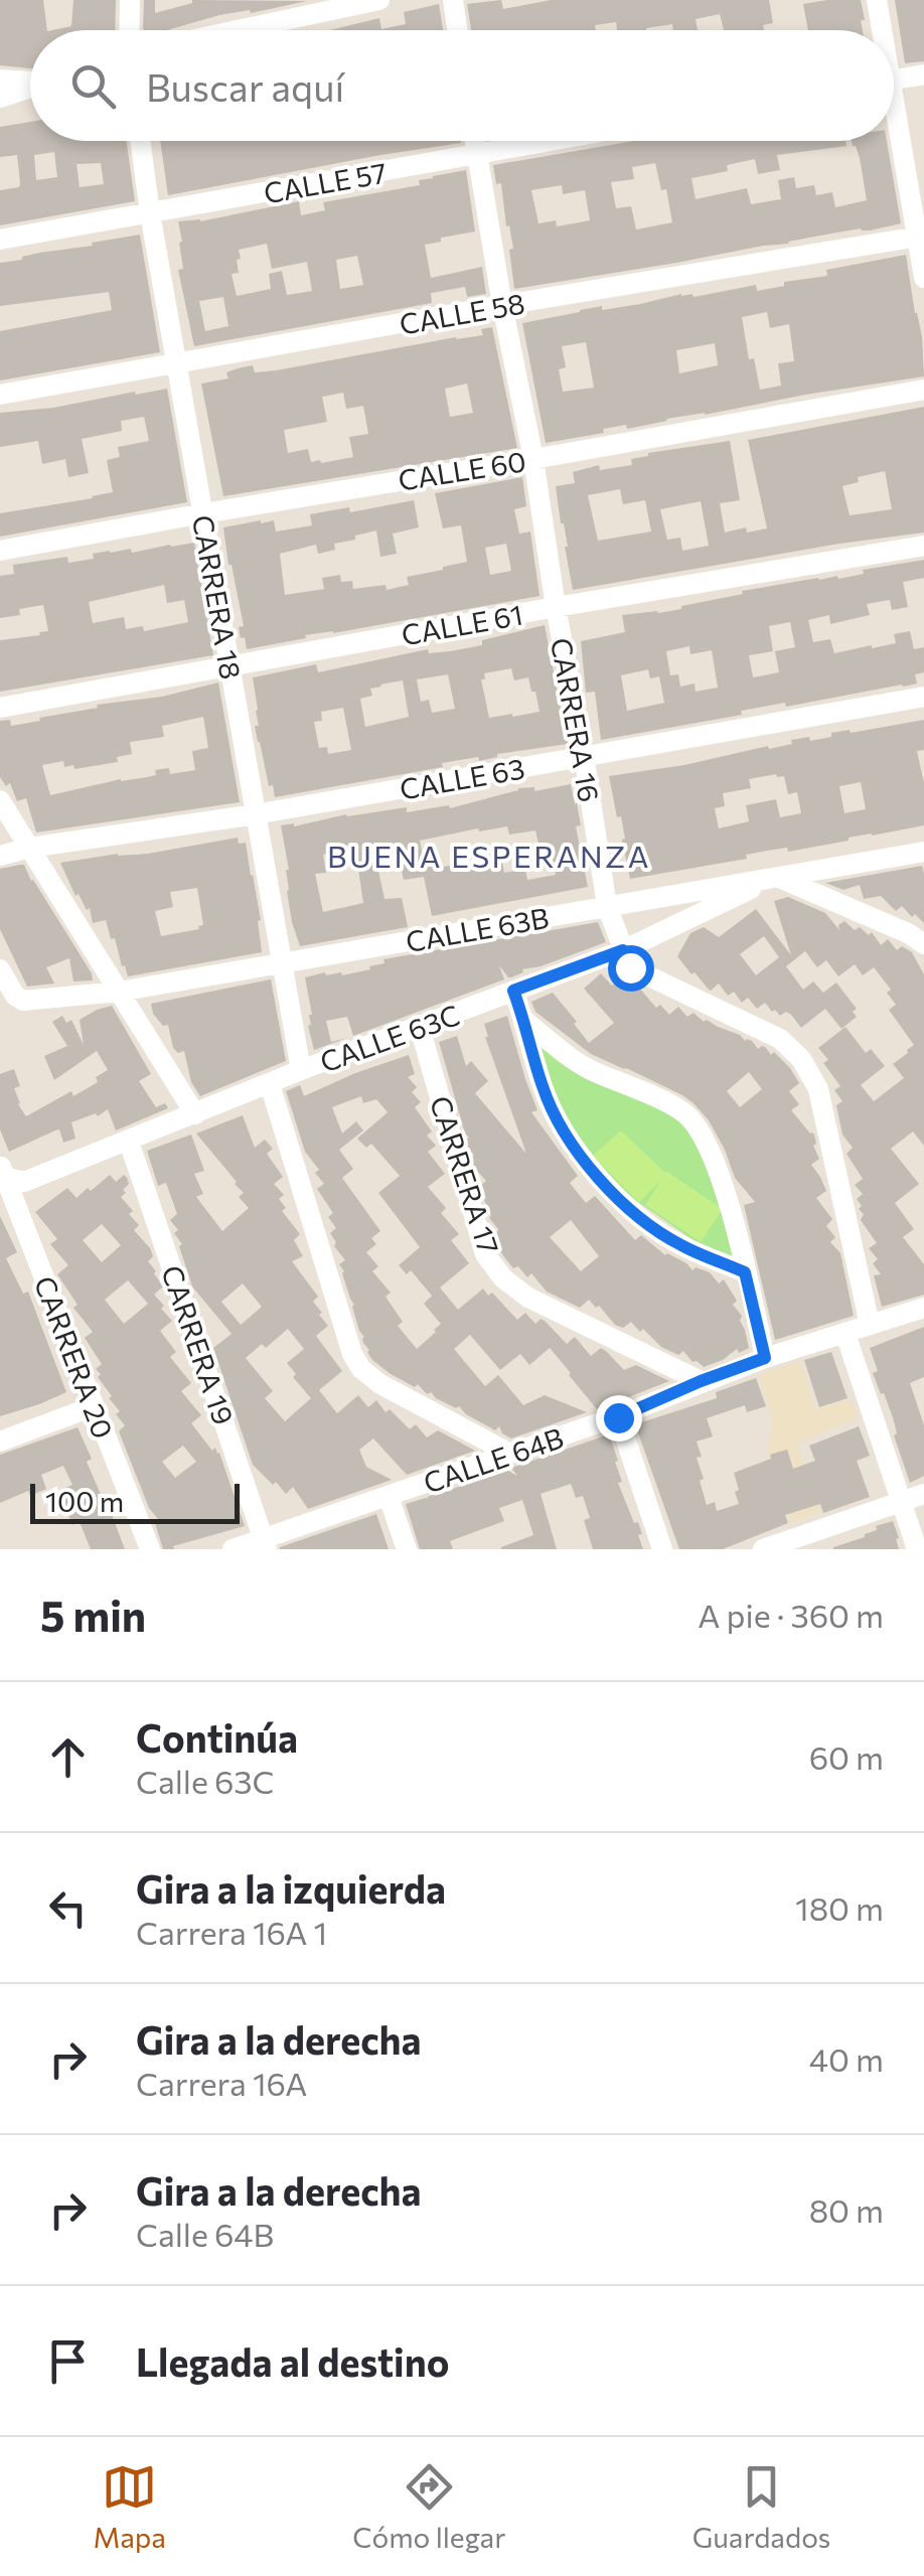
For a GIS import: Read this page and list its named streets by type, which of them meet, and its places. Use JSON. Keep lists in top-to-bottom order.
{
  "streets": {
    "street": [
      "CALLE 57",
      "CALLE 58",
      "CALLE 60",
      "CARRERA 18",
      "CALLE 61",
      "CARRERA 16",
      "CALLE 63",
      "CALLE 63B",
      "CALLE 63C",
      "CARRERA 17",
      "CARRERA 19",
      "CARRERA 20",
      "CALLE 64B"
    ]
  },
  "crossings": [
    ["CALLE 57", "CARRERA 18"],
    ["CALLE 57", "CARRERA 16"],
    ["CALLE 58", "CARRERA 18"],
    ["CALLE 58", "CARRERA 16"],
    ["CALLE 60", "CARRERA 18"],
    ["CALLE 60", "CARRERA 16"],
    ["CARRERA 18", "CALLE 61"],
    ["CARRERA 18", "CALLE 63"],
    ["CARRERA 18", "CALLE 63B"],
    ["CARRERA 18", "CALLE 63C"],
    ["CALLE 61", "CARRERA 16"],
    ["CARRERA 16", "CALLE 63"],
    ["CARRERA 16", "CALLE 63B"],
    ["CARRERA 16", "CALLE 63C"],
    ["CARRERA 16", "CALLE 64B"],
    ["CALLE 63B", "CALLE 63C"],
    ["CALLE 63C", "CARRERA 17"],
    ["CALLE 63C", "CARRERA 19"],
    ["CALLE 63C", "CARRERA 20"],
    ["CARRERA 17", "CALLE 64B"],
    ["CARRERA 19", "CALLE 64B"]
  ],
  "districts": ["BUENA ESPERANZA"],
  "scale_bar": "100 m",
  "page": {
    "search": "Buscar aquí",
    "scale": "100 m",
    "heading": ["5 min", "A pie · 360 m"],
    "list": [
      ["Continúa", "Calle 63C", "60 m"],
      ["Gira a la izquierda", "Carrera 16A 1", "180 m"],
      ["Gira a la derecha", "Carrera 16A", "40 m"],
      ["Gira a la derecha", "Calle 64B", "80 m"],
      "Llegada al destino"
    ],
    "nav": ["Mapa", "Cómo llegar", "Guardados"]
  }
}
